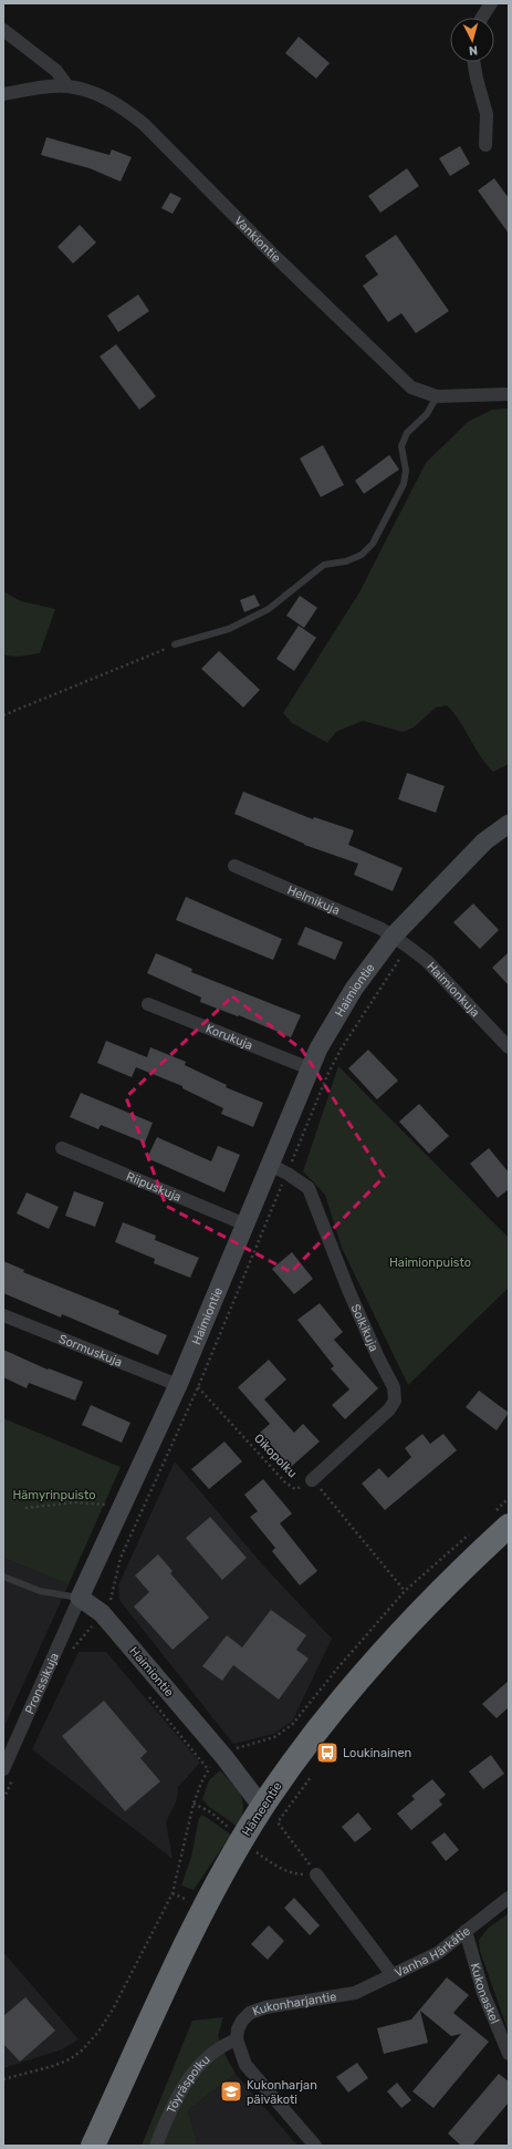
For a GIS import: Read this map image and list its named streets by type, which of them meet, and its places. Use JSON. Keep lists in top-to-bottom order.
{
  "streets": {
    "highway": ["Hämeentie"],
    "street": [
      "Vankiontie",
      "Helmikuja",
      "Haimionkuja",
      "Haimiontie",
      "Korukuja",
      "Riipuskuja",
      "Solkikuja",
      "Sormuskuja",
      "Pronssikuja",
      "Vanha Härkätie",
      "Kukonaskel",
      "Kukonharjantie",
      "Töyräspolku"
    ],
    "path": ["Oikopolku"]
  },
  "crossings": [
    ["Helmikuja", "Haimionkuja"],
    ["Helmikuja", "Haimiontie"],
    ["Haimionkuja", "Haimiontie"],
    ["Haimiontie", "Korukuja"],
    ["Haimiontie", "Riipuskuja"],
    ["Haimiontie", "Solkikuja"],
    ["Haimiontie", "Sormuskuja"],
    ["Haimiontie", "Oikopolku"],
    ["Haimiontie", "Pronssikuja"],
    ["Haimiontie", "Hämeentie"],
    ["Solkikuja", "Oikopolku"],
    ["Sormuskuja", "Oikopolku"],
    ["Vanha Härkätie", "Kukonaskel"],
    ["Vanha Härkätie", "Kukonharjantie"],
    ["Kukonharjantie", "Töyräspolku"]
  ],
  "parks": ["Haimionpuisto", "Hämyrinpuisto"],
  "places": {
    "bus stop": ["Loukinainen"],
    "school or university": ["Kukonharjan päiväkoti"]
  },
  "north": "bottom"
}
